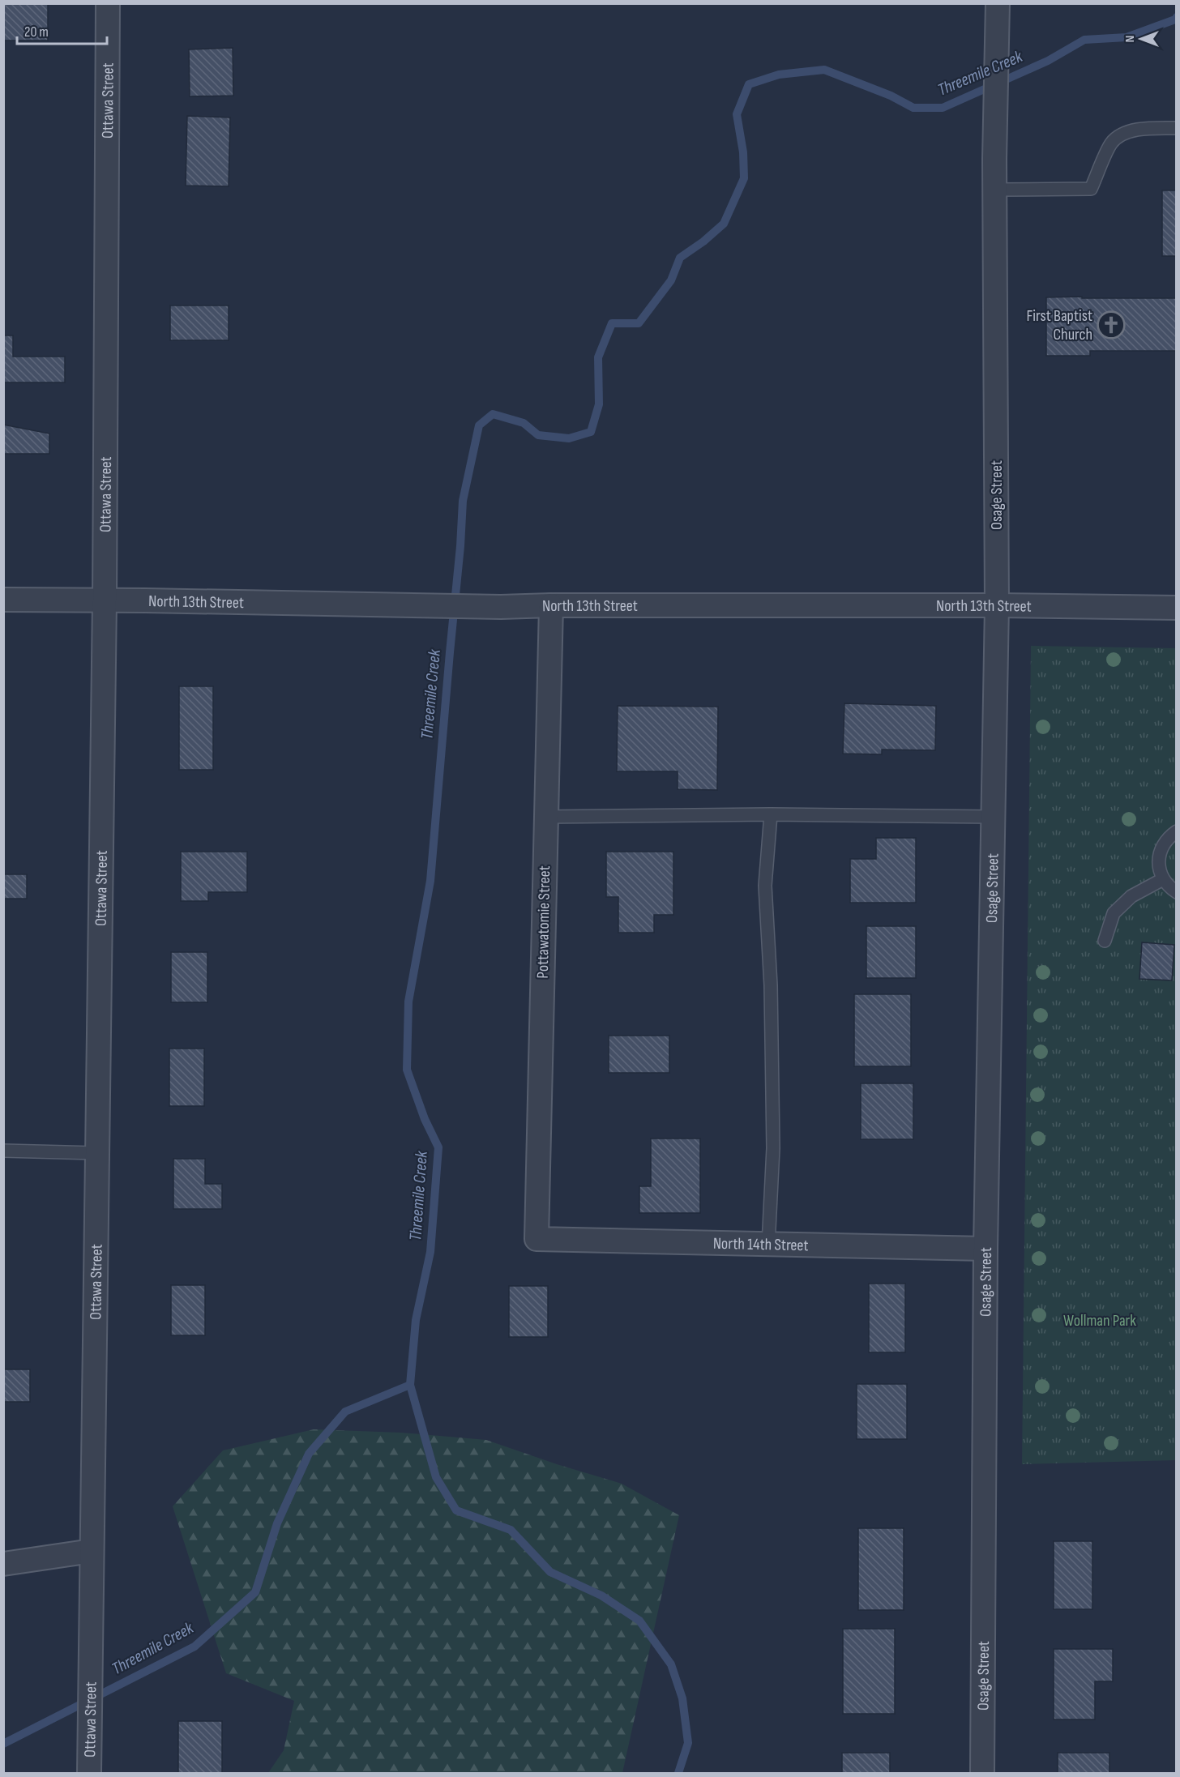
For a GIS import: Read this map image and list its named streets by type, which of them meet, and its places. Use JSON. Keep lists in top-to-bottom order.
{
  "streets": {
    "street": [
      "Ottawa Street",
      "Osage Street",
      "North 13th Street",
      "Pottawatomie Street",
      "North 14th Street"
    ]
  },
  "crossings": [
    ["Ottawa Street", "North 13th Street"],
    ["Osage Street", "North 13th Street"],
    ["Osage Street", "North 14th Street"],
    ["North 13th Street", "Pottawatomie Street"],
    ["Pottawatomie Street", "North 14th Street"]
  ],
  "water": ["Threemile Creek"],
  "parks": ["Wollman Park"],
  "places": {
    "church": ["First Baptist Church"]
  },
  "scale_bar": "20 m",
  "north": "left"
}
